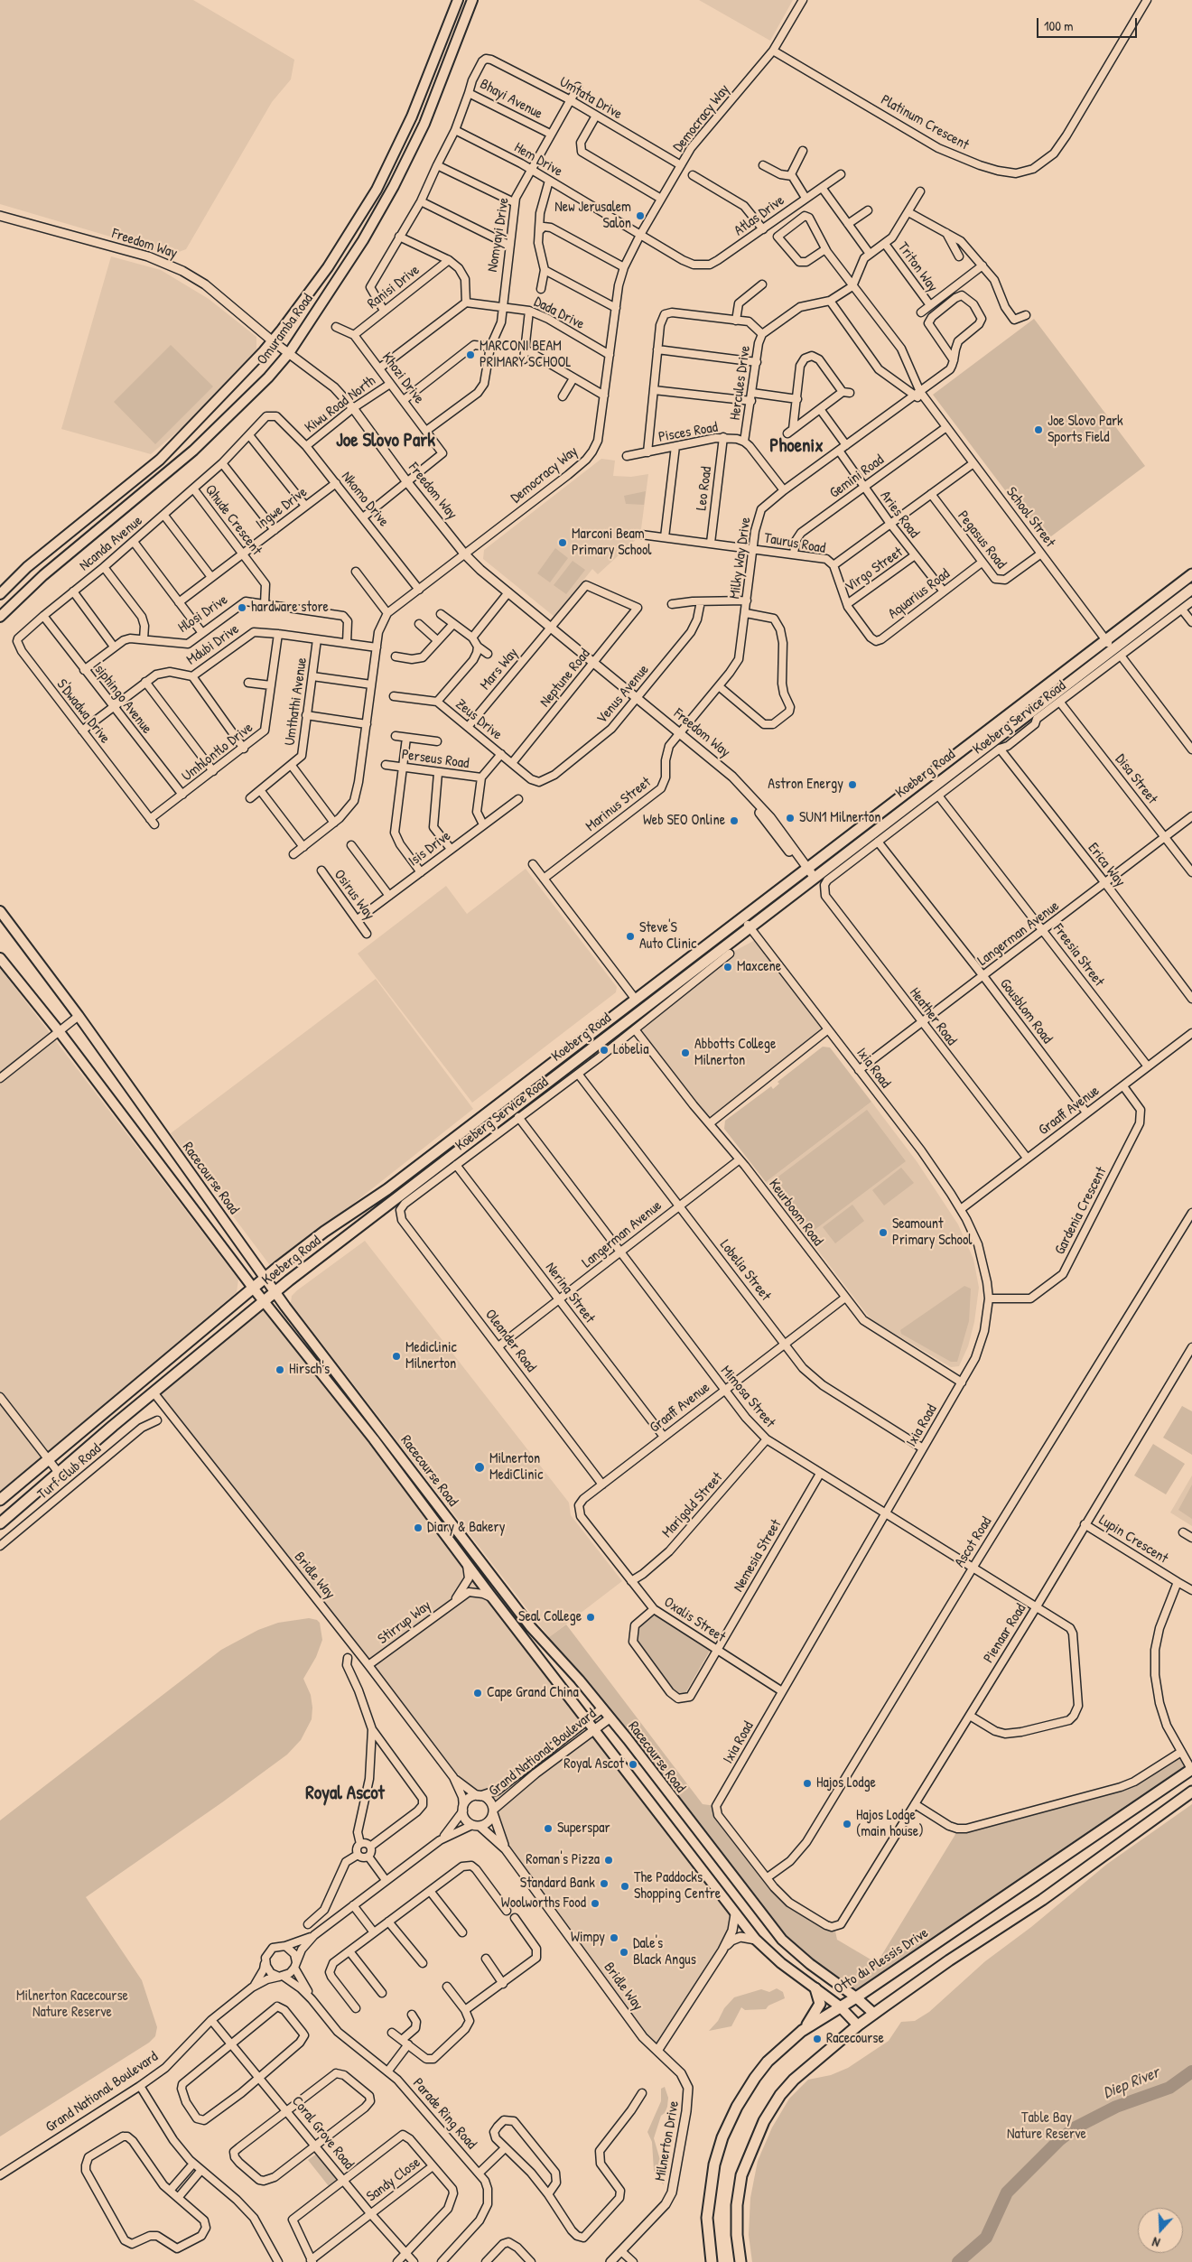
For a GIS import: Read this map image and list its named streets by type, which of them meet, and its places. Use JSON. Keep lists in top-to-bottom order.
{
  "streets": {
    "main road": [
      "Omuramba Road",
      "Koeberg Road",
      "Racecourse Road",
      "Otto du Plessis Drive"
    ],
    "street": [
      "Umtata Drive",
      "Bhayi Avenue",
      "Democracy Way",
      "Platinum Crescent",
      "Hem Drive",
      "Atlas Drive",
      "Nomyayi Drive",
      "Freedom Way",
      "Triton Way",
      "Ranisi Drive",
      "Dada Drive",
      "Khozi Drive",
      "Hercules Drive",
      "Kiwu Road North",
      "Pisces Road",
      "Gemini Road",
      "Leo Road",
      "Nkomo Drive",
      "Ingwe Drive",
      "Aries Road",
      "School Street",
      "Qhude Crescent",
      "Pegasus Road",
      "Ncanda Avenue",
      "Taurus Road",
      "Milky Way Drive",
      "Virgo Street",
      "Aquarius Road",
      "Hlosi Drive",
      "Mdubi Drive",
      "Mars Way",
      "Neptune Road",
      "Venus Avenue",
      "Isiphingo Avenue",
      "Umthathi Avenue",
      "S'Dwadwa Drive",
      "Koeberg Service Road",
      "Zeus Drive",
      "Umhlontlo Drive",
      "Perseus Road",
      "Disa Street",
      "Marinus Street",
      "Isis Drive",
      "Erica Way",
      "Osirus Way",
      "Langerman Avenue",
      "Freesia Street",
      "Gousblom Road",
      "Heather Road",
      "Ixia Road",
      "Graaff Avenue",
      "Gardenia Crescent",
      "Keurboom Road",
      "Lobelia Street",
      "Nerina Street",
      "Oleander Road",
      "Mimosa Street",
      "Turf Club Road",
      "Marigold Street",
      "Lupin Crescent",
      "Ascot Road",
      "Nemesia Street",
      "Bridle Way",
      "Oxalis Street",
      "Stirrup Way",
      "Pienaar Road",
      "Grand National Boulevard",
      "Parade Ring Road",
      "Coral Grove Road",
      "Milnerton Drive",
      "Sandy Close"
    ]
  },
  "crossings": [
    ["Umtata Drive", "Bhayi Avenue"],
    ["Umtata Drive", "Democracy Way"],
    ["Umtata Drive", "Nomyayi Drive"],
    ["Bhayi Avenue", "Nomyayi Drive"],
    ["Democracy Way", "Platinum Crescent"],
    ["Democracy Way", "Hem Drive"],
    ["Democracy Way", "Atlas Drive"],
    ["Democracy Way", "Freedom Way"],
    ["Democracy Way", "Dada Drive"],
    ["Democracy Way", "Nkomo Drive"],
    ["Democracy Way", "Mdubi Drive"],
    ["Hem Drive", "Atlas Drive"],
    ["Hem Drive", "Nomyayi Drive"],
    ["Nomyayi Drive", "Dada Drive"],
    ["Nomyayi Drive", "Khozi Drive"],
    ["Freedom Way", "Omuramba Road"],
    ["Freedom Way", "Khozi Drive"],
    ["Freedom Way", "Kiwu Road North"],
    ["Freedom Way", "Milky Way Drive"],
    ["Freedom Way", "Mars Way"],
    ["Freedom Way", "Neptune Road"],
    ["Freedom Way", "Venus Avenue"],
    ["Freedom Way", "Koeberg Road"],
    ["Freedom Way", "Marinus Street"],
    ["Ranisi Drive", "Khozi Drive"],
    ["Khozi Drive", "Kiwu Road North"],
    ["Hercules Drive", "Pisces Road"],
    ["Hercules Drive", "School Street"],
    ["Kiwu Road North", "Nkomo Drive"],
    ["Pisces Road", "Leo Road"],
    ["Gemini Road", "Aries Road"],
    ["Gemini Road", "School Street"],
    ["Gemini Road", "Taurus Road"],
    ["Leo Road", "Taurus Road"],
    ["Nkomo Drive", "Ingwe Drive"],
    ["Ingwe Drive", "Qhude Crescent"],
    ["Aries Road", "Milky Way Drive"],
    ["Aries Road", "Virgo Street"],
    ["Aries Road", "Aquarius Road"],
    ["School Street", "Pegasus Road"],
    ["School Street", "Milky Way Drive"],
    ["School Street", "Koeberg Service Road"],
    ["School Street", "Koeberg Road"],
    ["Qhude Crescent", "Ncanda Avenue"],
    ["Qhude Crescent", "Hlosi Drive"],
    ["Pegasus Road", "Aquarius Road"],
    ["Ncanda Avenue", "Isiphingo Avenue"],
    ["Ncanda Avenue", "S'Dwadwa Drive"],
    ["Taurus Road", "Milky Way Drive"],
    ["Taurus Road", "Virgo Street"],
    ["Taurus Road", "Aquarius Road"],
    ["Milky Way Drive", "Marinus Street"],
    ["Hlosi Drive", "Mdubi Drive"],
    ["Hlosi Drive", "Isiphingo Avenue"],
    ["Mdubi Drive", "Isiphingo Avenue"],
    ["Mdubi Drive", "Umthathi Avenue"],
    ["Mdubi Drive", "S'Dwadwa Drive"],
    ["Mdubi Drive", "Umhlontlo Drive"],
    ["Mars Way", "Neptune Road"],
    ["Mars Way", "Zeus Drive"],
    ["Neptune Road", "Zeus Drive"],
    ["Venus Avenue", "Zeus Drive"],
    ["Isiphingo Avenue", "S'Dwadwa Drive"],
    ["Isiphingo Avenue", "Umhlontlo Drive"],
    ["S'Dwadwa Drive", "Umhlontlo Drive"],
    ["Koeberg Service Road", "Koeberg Road"],
    ["Koeberg Service Road", "Disa Street"],
    ["Koeberg Service Road", "Erica Way"],
    ["Koeberg Service Road", "Freesia Street"],
    ["Koeberg Service Road", "Gousblom Road"],
    ["Koeberg Service Road", "Heather Road"],
    ["Koeberg Service Road", "Keurboom Road"],
    ["Koeberg Service Road", "Lobelia Street"],
    ["Koeberg Service Road", "Nerina Street"],
    ["Koeberg Service Road", "Oleander Road"],
    ["Koeberg Service Road", "Mimosa Street"],
    ["Koeberg Road", "Ixia Road"],
    ["Koeberg Road", "Racecourse Road"],
    ["Koeberg Road", "Bridle Way"],
    ["Disa Street", "Langerman Avenue"],
    ["Isis Drive", "Osirus Way"],
    ["Erica Way", "Langerman Avenue"],
    ["Langerman Avenue", "Freesia Street"],
    ["Langerman Avenue", "Gousblom Road"],
    ["Langerman Avenue", "Heather Road"],
    ["Langerman Avenue", "Ixia Road"],
    ["Langerman Avenue", "Keurboom Road"],
    ["Langerman Avenue", "Lobelia Street"],
    ["Langerman Avenue", "Nerina Street"],
    ["Langerman Avenue", "Oleander Road"],
    ["Langerman Avenue", "Mimosa Street"],
    ["Freesia Street", "Graaff Avenue"],
    ["Gousblom Road", "Graaff Avenue"],
    ["Heather Road", "Graaff Avenue"],
    ["Ixia Road", "Graaff Avenue"],
    ["Ixia Road", "Gardenia Crescent"],
    ["Ixia Road", "Keurboom Road"],
    ["Ixia Road", "Lobelia Street"],
    ["Ixia Road", "Mimosa Street"],
    ["Ixia Road", "Ascot Road"],
    ["Ixia Road", "Oxalis Street"],
    ["Ixia Road", "Pienaar Road"],
    ["Graaff Avenue", "Gardenia Crescent"],
    ["Graaff Avenue", "Keurboom Road"],
    ["Graaff Avenue", "Lobelia Street"],
    ["Graaff Avenue", "Nerina Street"],
    ["Graaff Avenue", "Oleander Road"],
    ["Graaff Avenue", "Mimosa Street"],
    ["Graaff Avenue", "Oxalis Street"],
    ["Racecourse Road", "Stirrup Way"],
    ["Racecourse Road", "Grand National Boulevard"],
    ["Racecourse Road", "Otto du Plessis Drive"],
    ["Mimosa Street", "Marigold Street"],
    ["Mimosa Street", "Ascot Road"],
    ["Mimosa Street", "Nemesia Street"],
    ["Mimosa Street", "Pienaar Road"],
    ["Marigold Street", "Oxalis Street"],
    ["Lupin Crescent", "Pienaar Road"],
    ["Lupin Crescent", "Otto du Plessis Drive"],
    ["Nemesia Street", "Oxalis Street"],
    ["Bridle Way", "Stirrup Way"],
    ["Bridle Way", "Grand National Boulevard"],
    ["Bridle Way", "Milnerton Drive"],
    ["Grand National Boulevard", "Parade Ring Road"],
    ["Grand National Boulevard", "Coral Grove Road"],
    ["Coral Grove Road", "Sandy Close"]
  ],
  "districts": ["Joe Slovo Park", "Phoenix", "Royal Ascot"],
  "water": ["Diep River"],
  "parks": ["Milnerton Racecourse Nature Reserve", "Table Bay Nature Reserve"],
  "places": [
    "New Jerusalem Salon",
    "MARCONI BEAM PRIMARY SCHOOL",
    "Joe Slovo Park Sports Field",
    "Marconi Beam Primary School",
    "hardware store",
    "Astron Energy",
    "SUN1 Milnerton",
    "Web SEO Online",
    "Steve'S Auto Clinic",
    "Maxcene",
    "Lobelia",
    "Abbotts College Milnerton",
    "Seamount Primary School",
    "Mediclinic Milnerton",
    "Hirsch's",
    "Milnerton MediClinic",
    "Diary & Bakery",
    "Seal College",
    "Cape Grand China",
    "Royal Ascot",
    "Hajos Lodge",
    "Hajos Lodge (main house)",
    "Superspar",
    "Roman's Pizza",
    "Standard Bank",
    "The Paddocks Shopping Centre",
    "Woolworths Food",
    "Wimpy",
    "Dale's Black Angus",
    "Racecourse"
  ],
  "scale_bar": "100 m",
  "north": "bottom"
}
